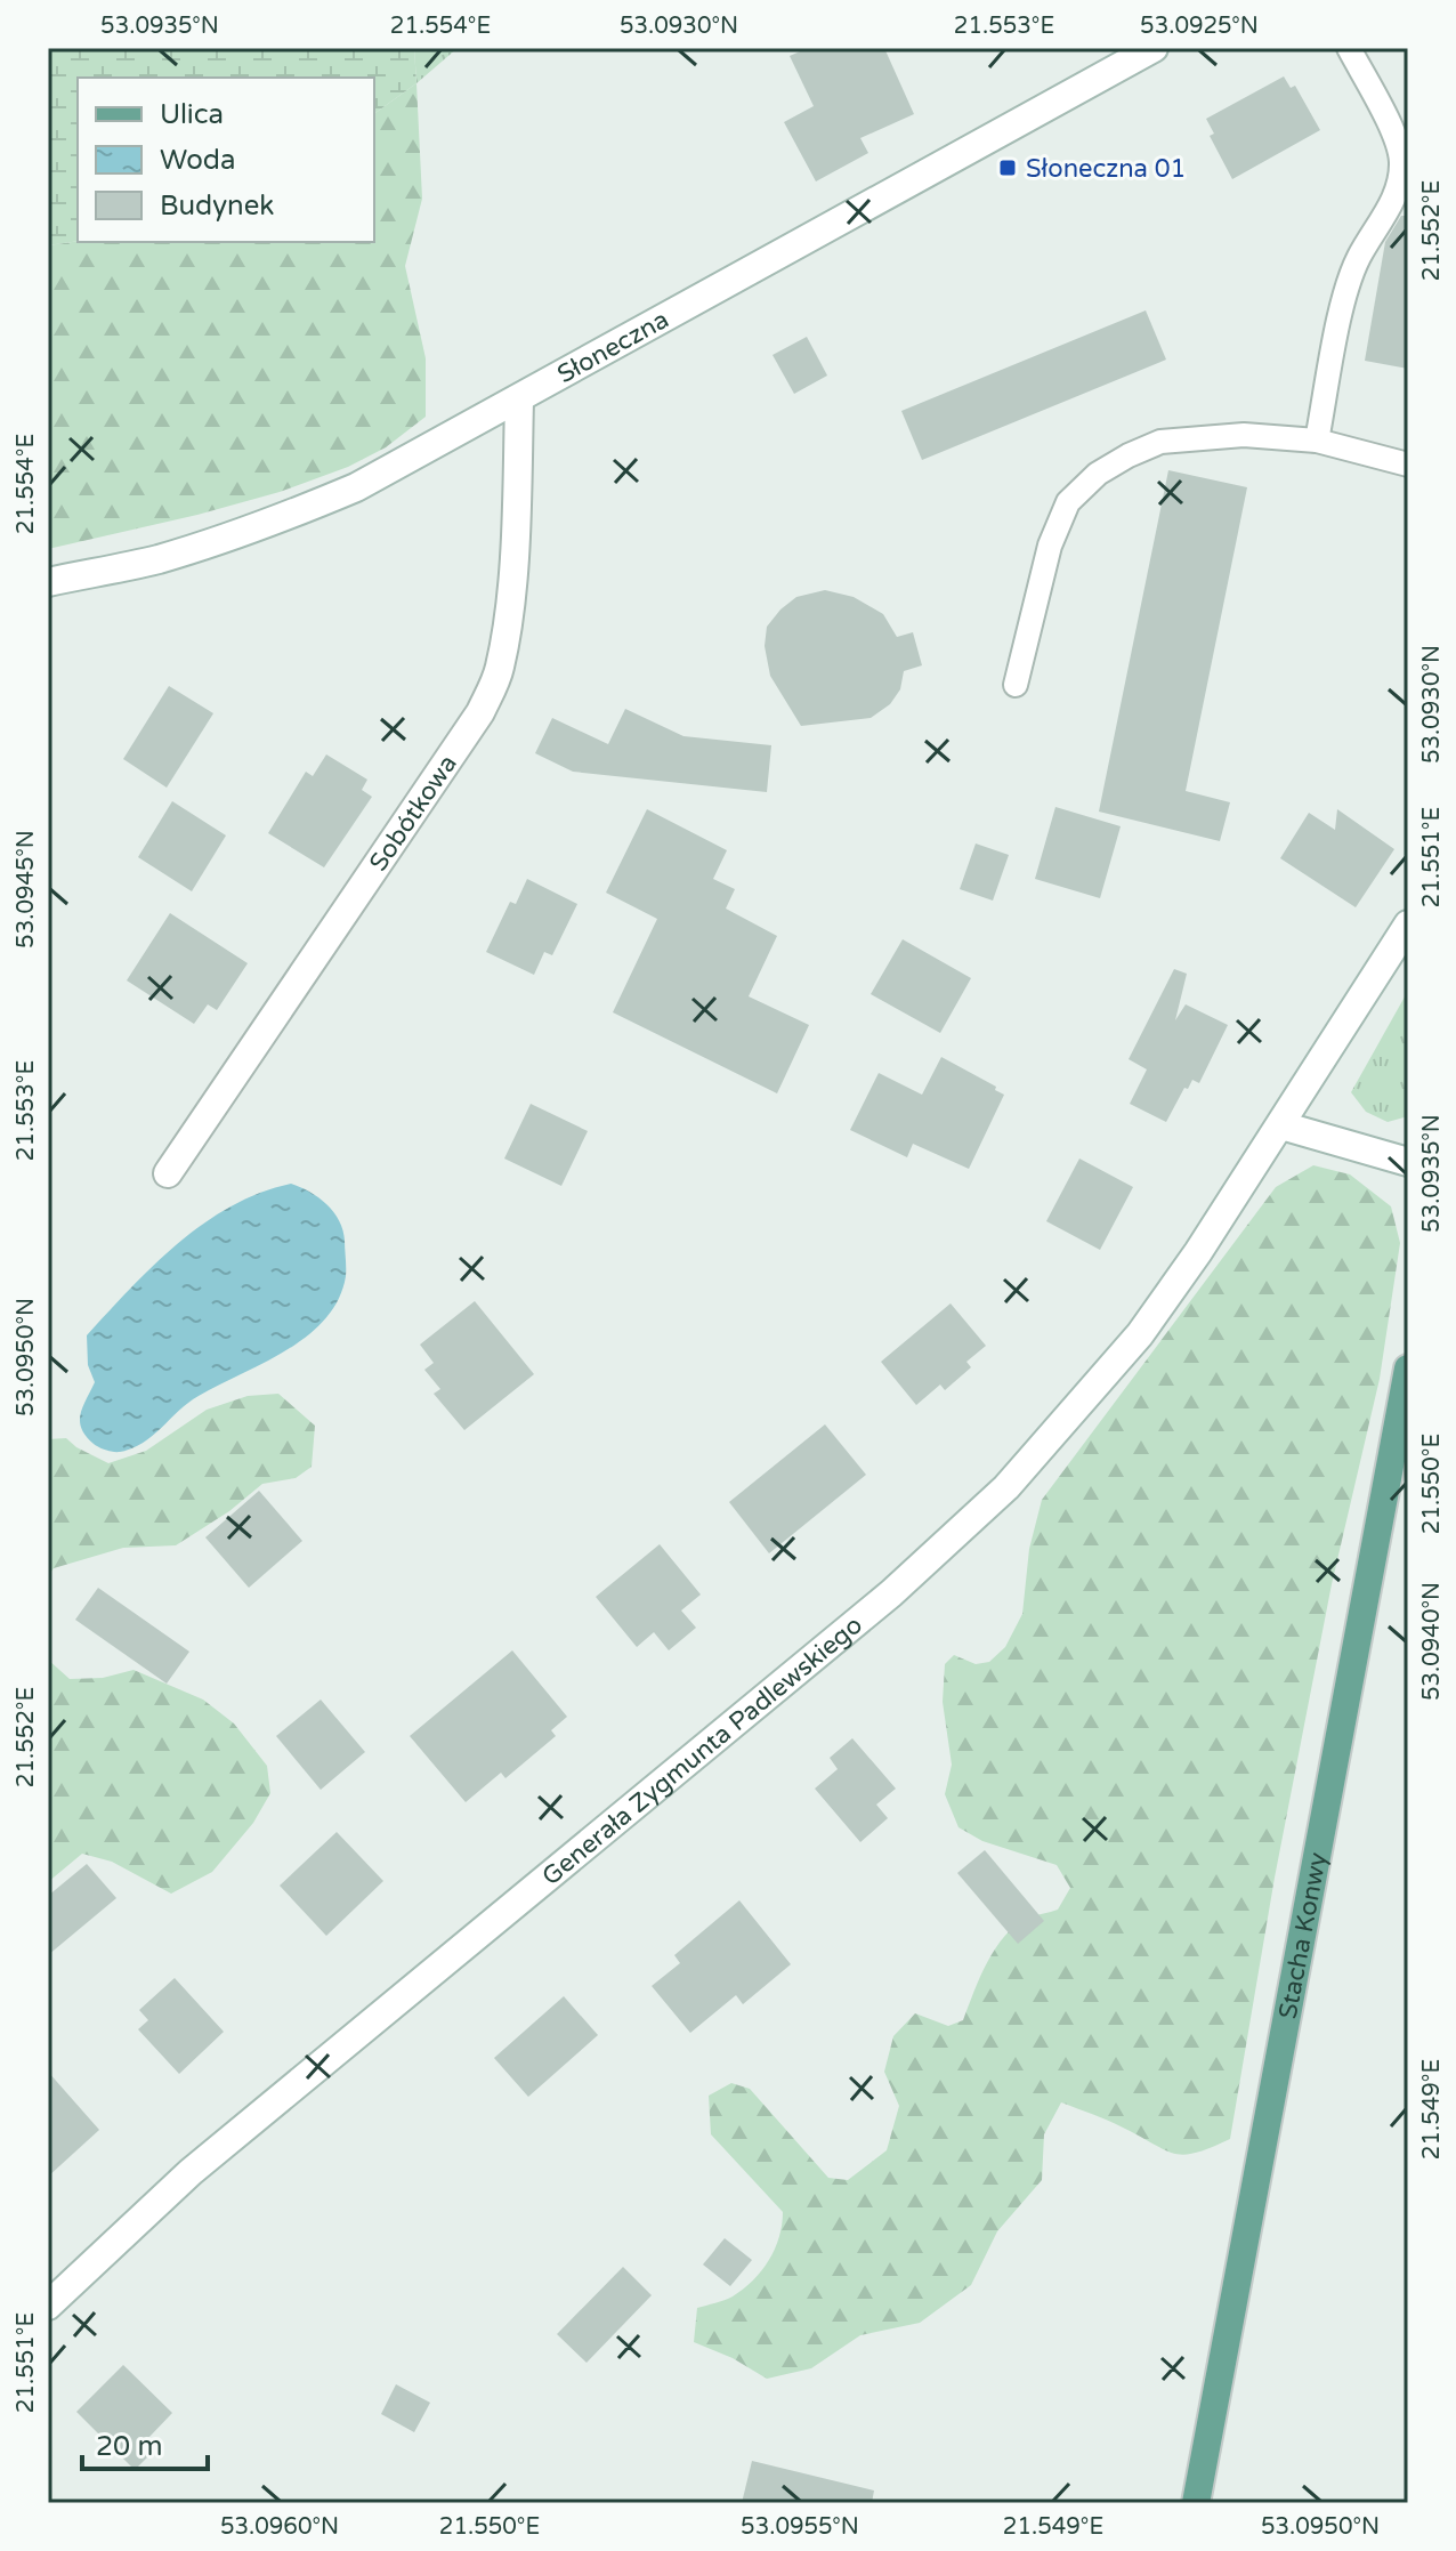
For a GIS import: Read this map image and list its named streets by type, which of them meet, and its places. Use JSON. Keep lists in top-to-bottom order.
{
  "streets": {
    "main road": ["Stacha Konwy"],
    "street": ["Słoneczna", "Sobótkowa", "Generała Zygmunta Padlewskiego"]
  },
  "crossings": [
    ["Słoneczna", "Sobótkowa"]
  ],
  "places": {
    "transit": ["Słoneczna 01"]
  },
  "legend": ["Ulica", "Woda", "Budynek"],
  "scale_bar": "20 m",
  "coordinates": [
    "53.0935°N",
    "21.554°E",
    "53.0930°N",
    "21.553°E",
    "53.0925°N",
    "21.552°E",
    "21.551°E",
    "53.0945°N",
    "53.0950°N",
    "21.550°E",
    "53.0940°N",
    "21.549°E",
    "53.0960°N",
    "53.0955°N"
  ]
}
